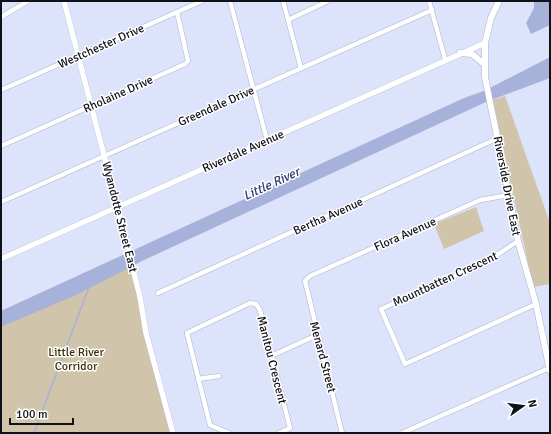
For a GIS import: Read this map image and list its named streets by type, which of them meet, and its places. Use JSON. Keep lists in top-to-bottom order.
{
  "streets": {
    "main road": ["Riverside Drive East"],
    "street": [
      "Westchester Drive",
      "Rholaine Drive",
      "Greendale Drive",
      "Riverdale Avenue",
      "Bertha Avenue",
      "Wyandotte Street East",
      "Flora Avenue",
      "Mountbatten Crescent",
      "Menard Street",
      "Manitou Crescent"
    ]
  },
  "crossings": [
    ["Westchester Drive", "Rholaine Drive"],
    ["Westchester Drive", "Wyandotte Street East"],
    ["Rholaine Drive", "Wyandotte Street East"],
    ["Greendale Drive", "Wyandotte Street East"],
    ["Riverdale Avenue", "Riverside Drive East"],
    ["Riverdale Avenue", "Wyandotte Street East"],
    ["Riverside Drive East", "Bertha Avenue"],
    ["Riverside Drive East", "Flora Avenue"],
    ["Riverside Drive East", "Mountbatten Crescent"],
    ["Flora Avenue", "Menard Street"]
  ],
  "water": ["Little River"],
  "parks": ["Little River Corridor"],
  "scale_bar": "100 m",
  "north": "right"
}
